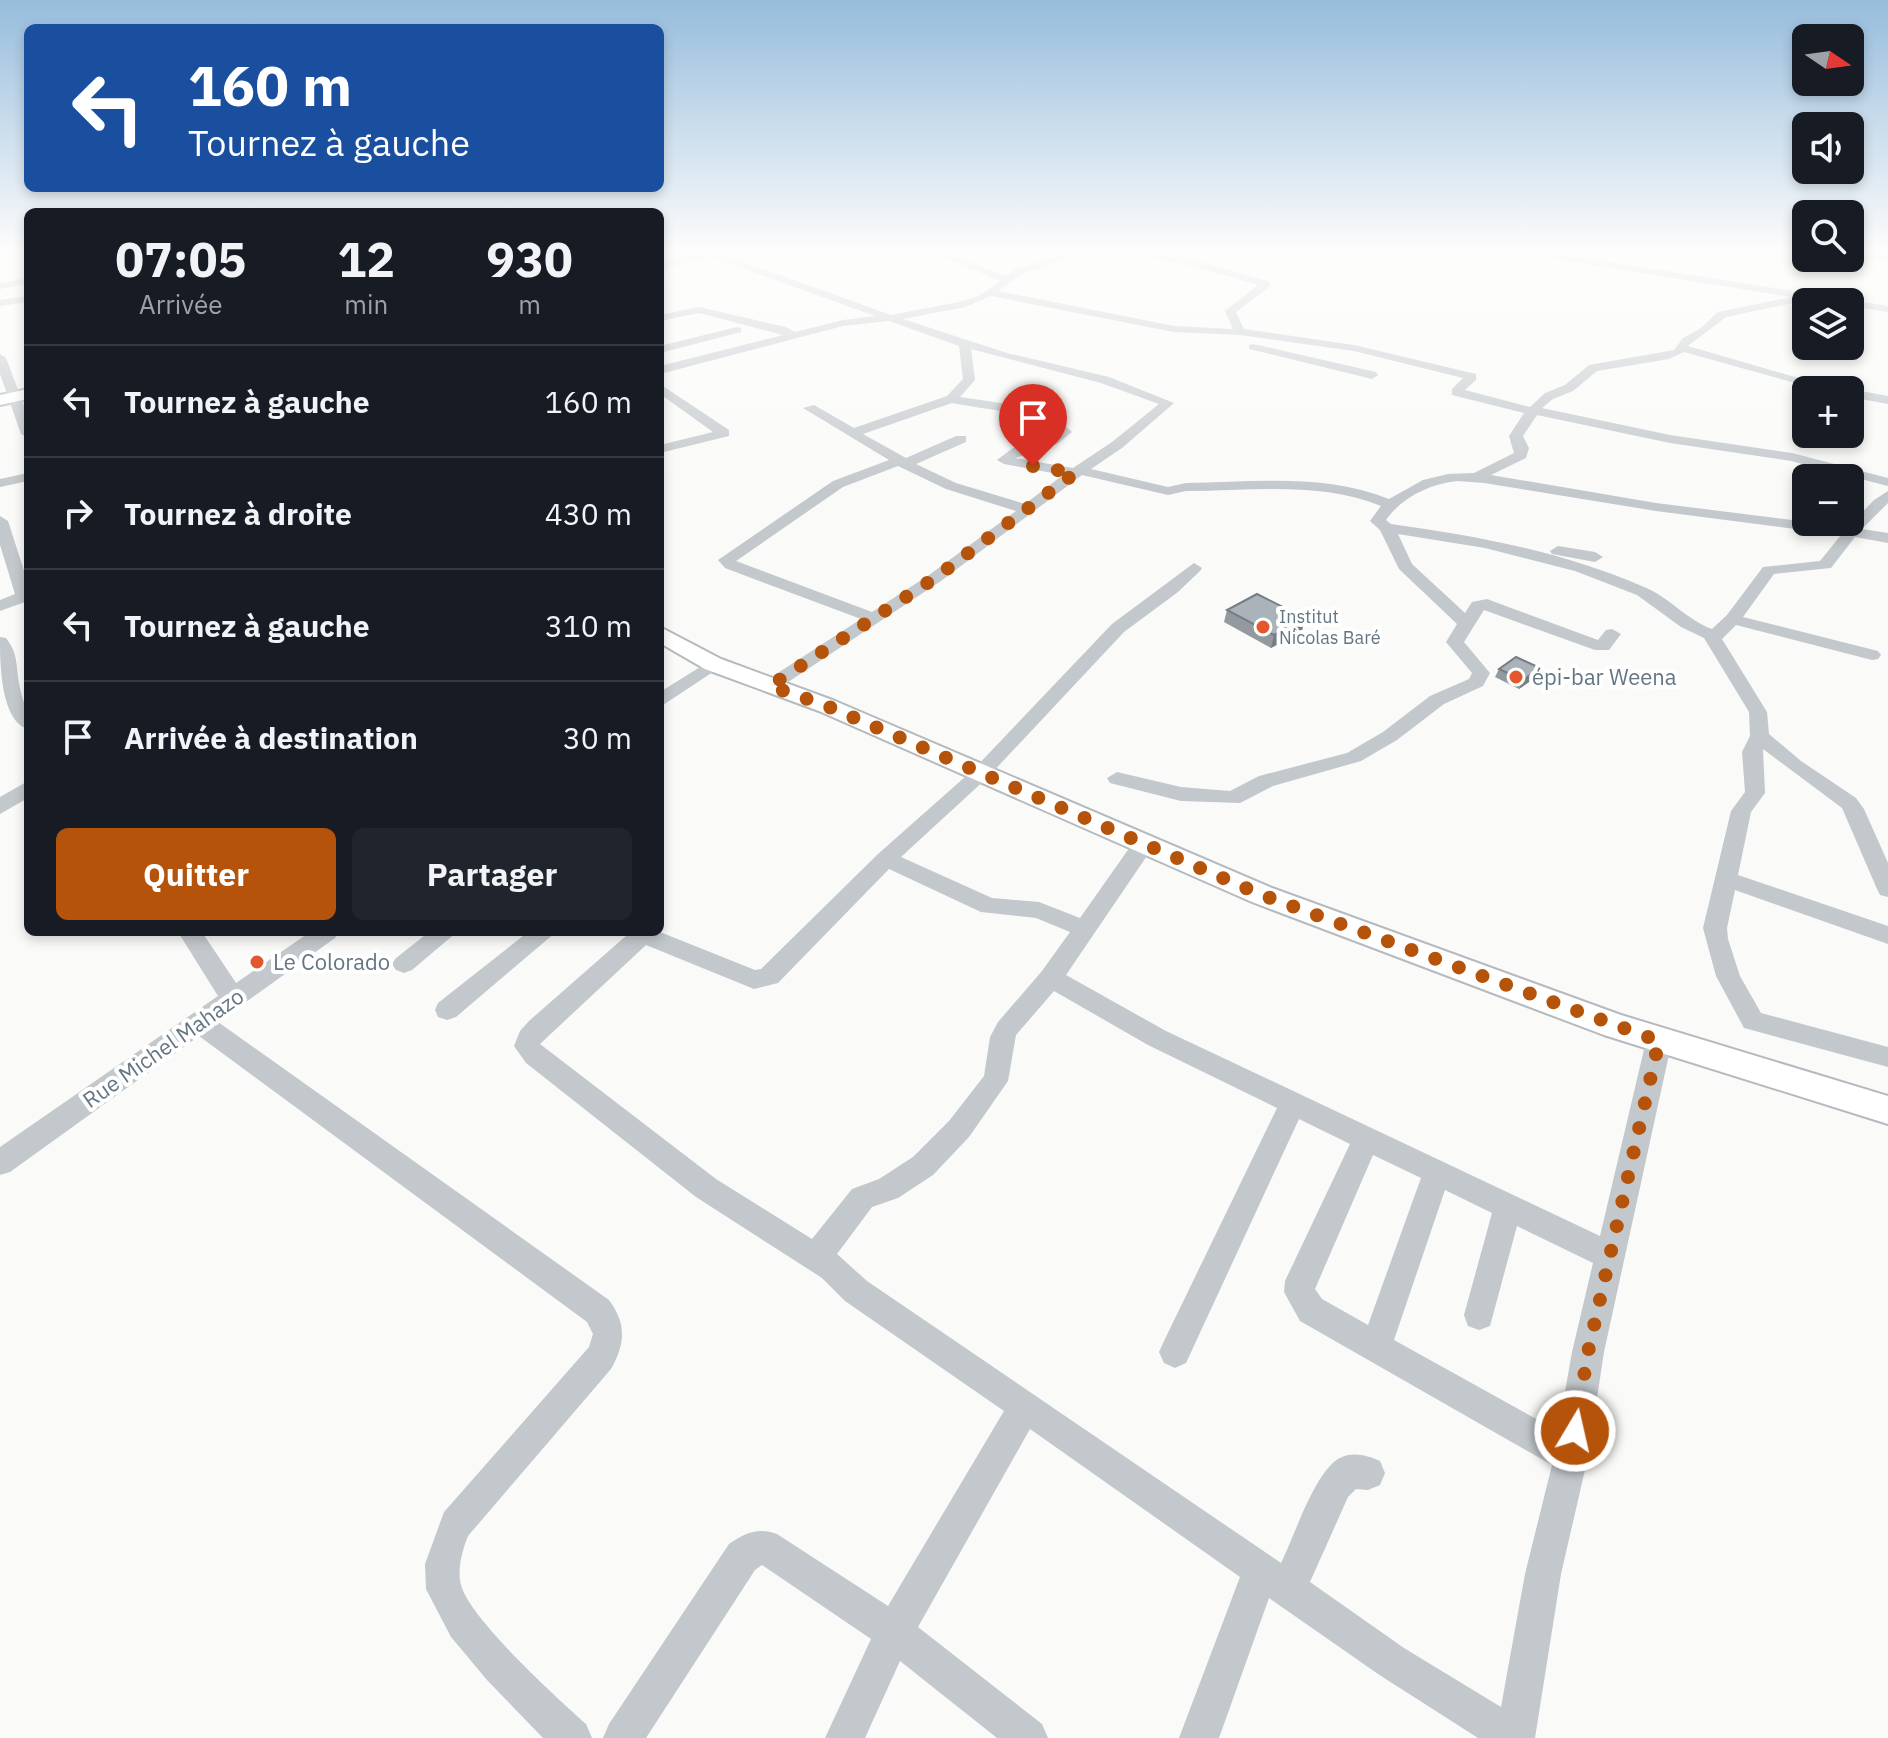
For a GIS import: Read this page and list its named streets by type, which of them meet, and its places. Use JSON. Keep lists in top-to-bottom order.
{
  "streets": {
    "street": ["Rue Michel Mahazo"]
  },
  "places": ["Institut Nicolas Baré", "épi-bar Weena", "Le Colorado"],
  "north": "right",
  "page": {
    "map_buttons": ["+", "−"],
    "turn": ["160 m", "Tournez à gauche"],
    "eta": [
      "07:05",
      "Arrivée",
      "12",
      "min",
      "930",
      "m"
    ],
    "list": [
      {
        "name": "Tournez à gauche",
        "value": "160 m"
      },
      {
        "name": "Tournez à droite",
        "value": "430 m"
      },
      {
        "name": "Tournez à gauche",
        "value": "310 m"
      },
      {
        "name": "Arrivée à destination",
        "value": "30 m"
      }
    ],
    "buttons": ["Quitter", "Partager"]
  }
}
